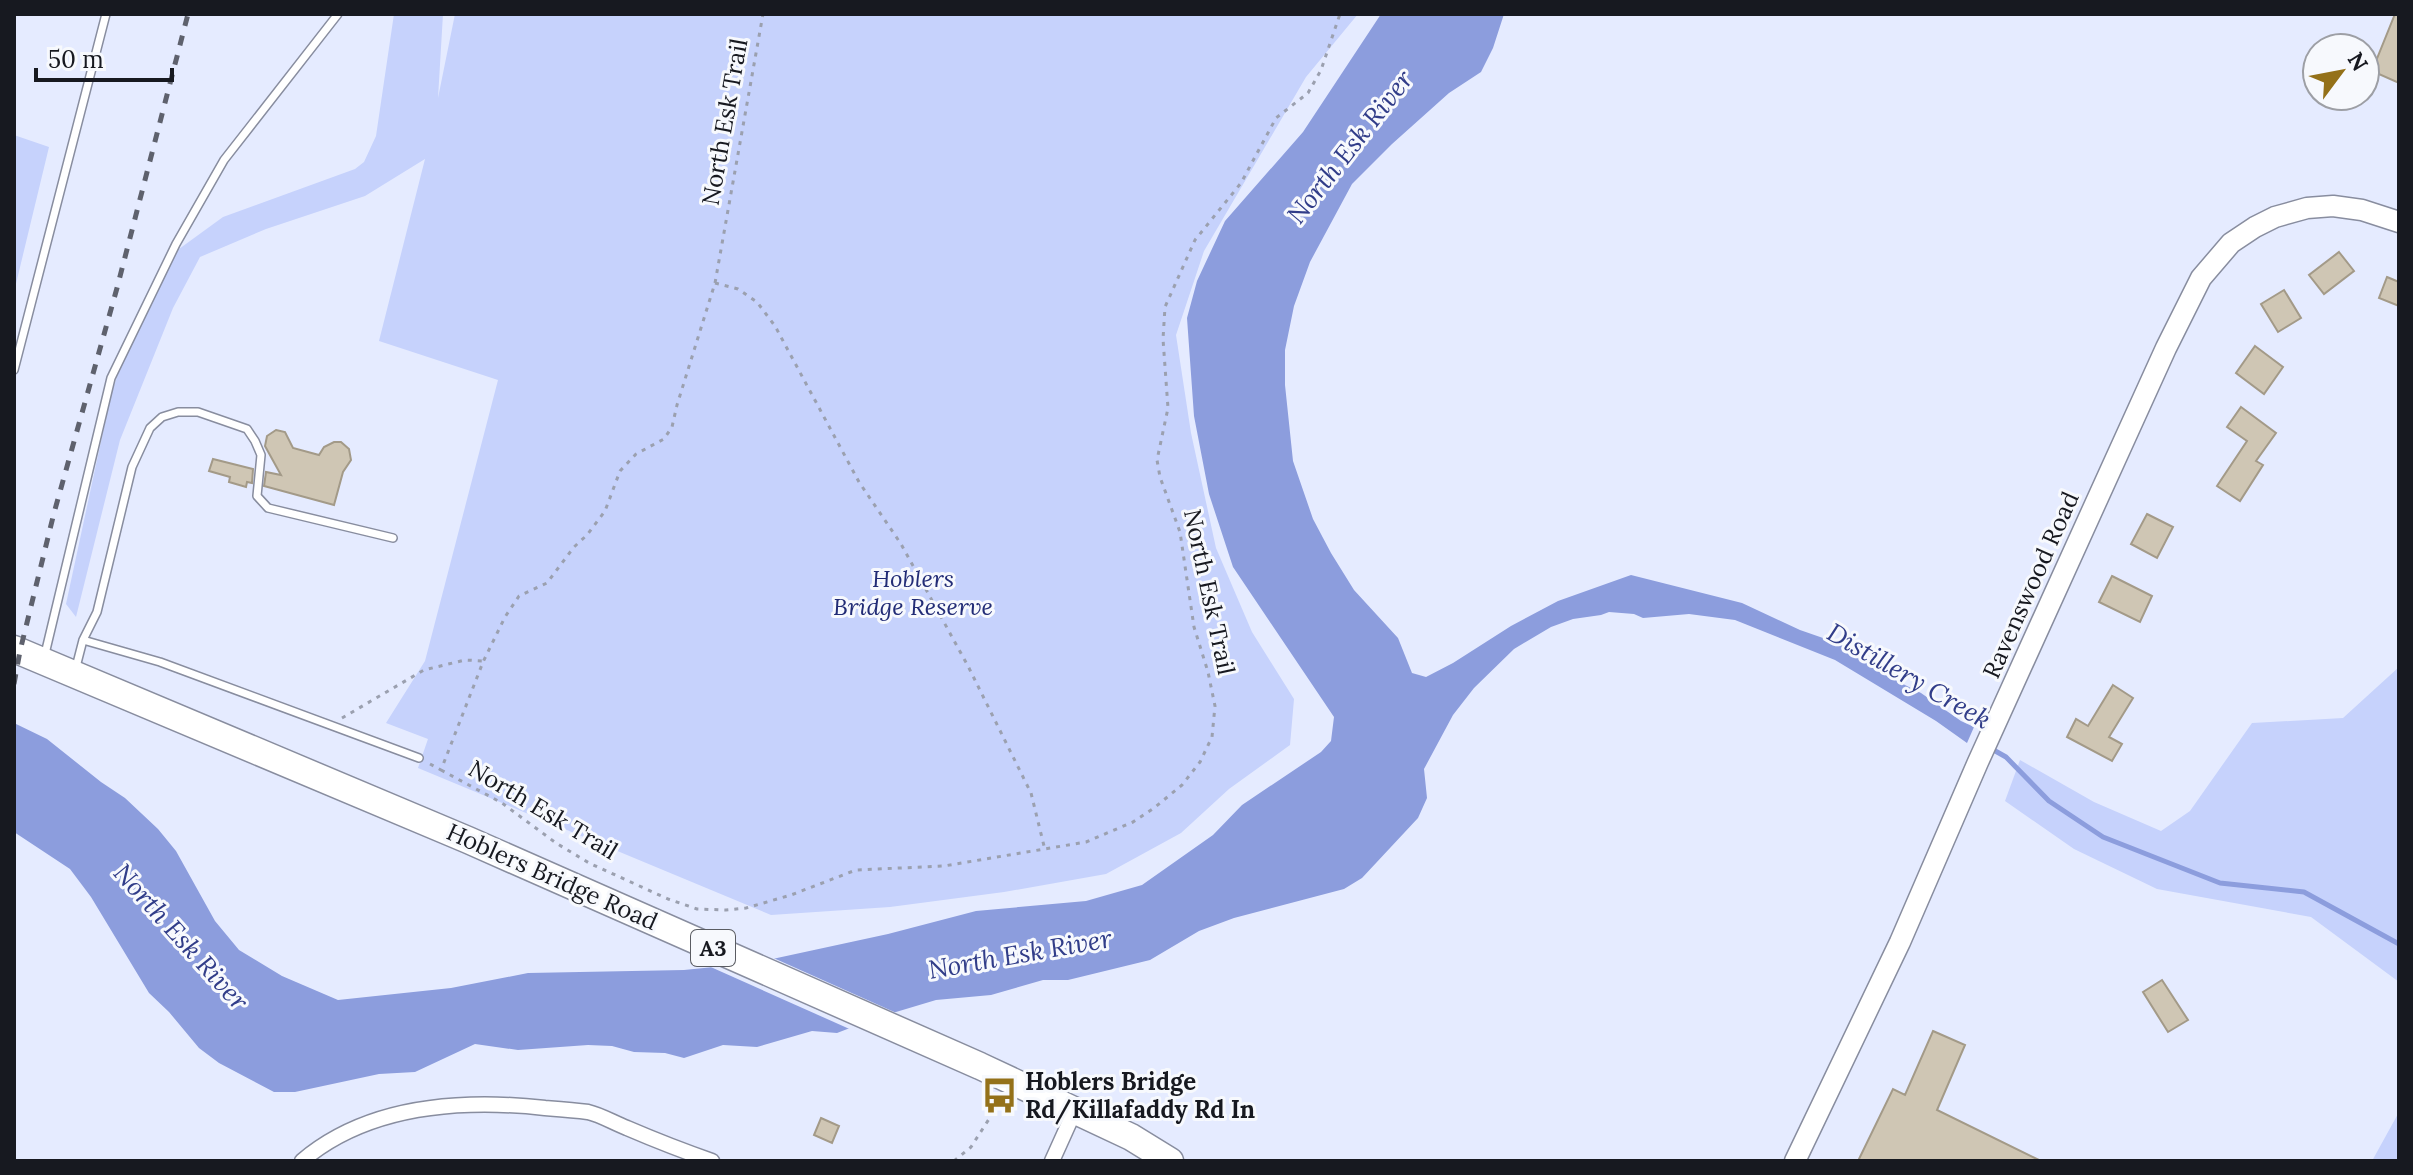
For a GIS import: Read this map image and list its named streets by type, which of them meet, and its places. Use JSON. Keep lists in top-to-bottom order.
{
  "streets": {
    "highway": ["Hoblers Bridge Road", "A3"],
    "street": ["Ravenswood Road"],
    "path": ["North Esk Trail"]
  },
  "water": ["North Esk River", "Distillery Creek"],
  "parks": ["Hoblers Bridge Reserve"],
  "places": {
    "bus stop": ["Hoblers Bridge Rd/Killafaddy Rd In"]
  },
  "scale_bar": "50 m",
  "north": "top right"
}
